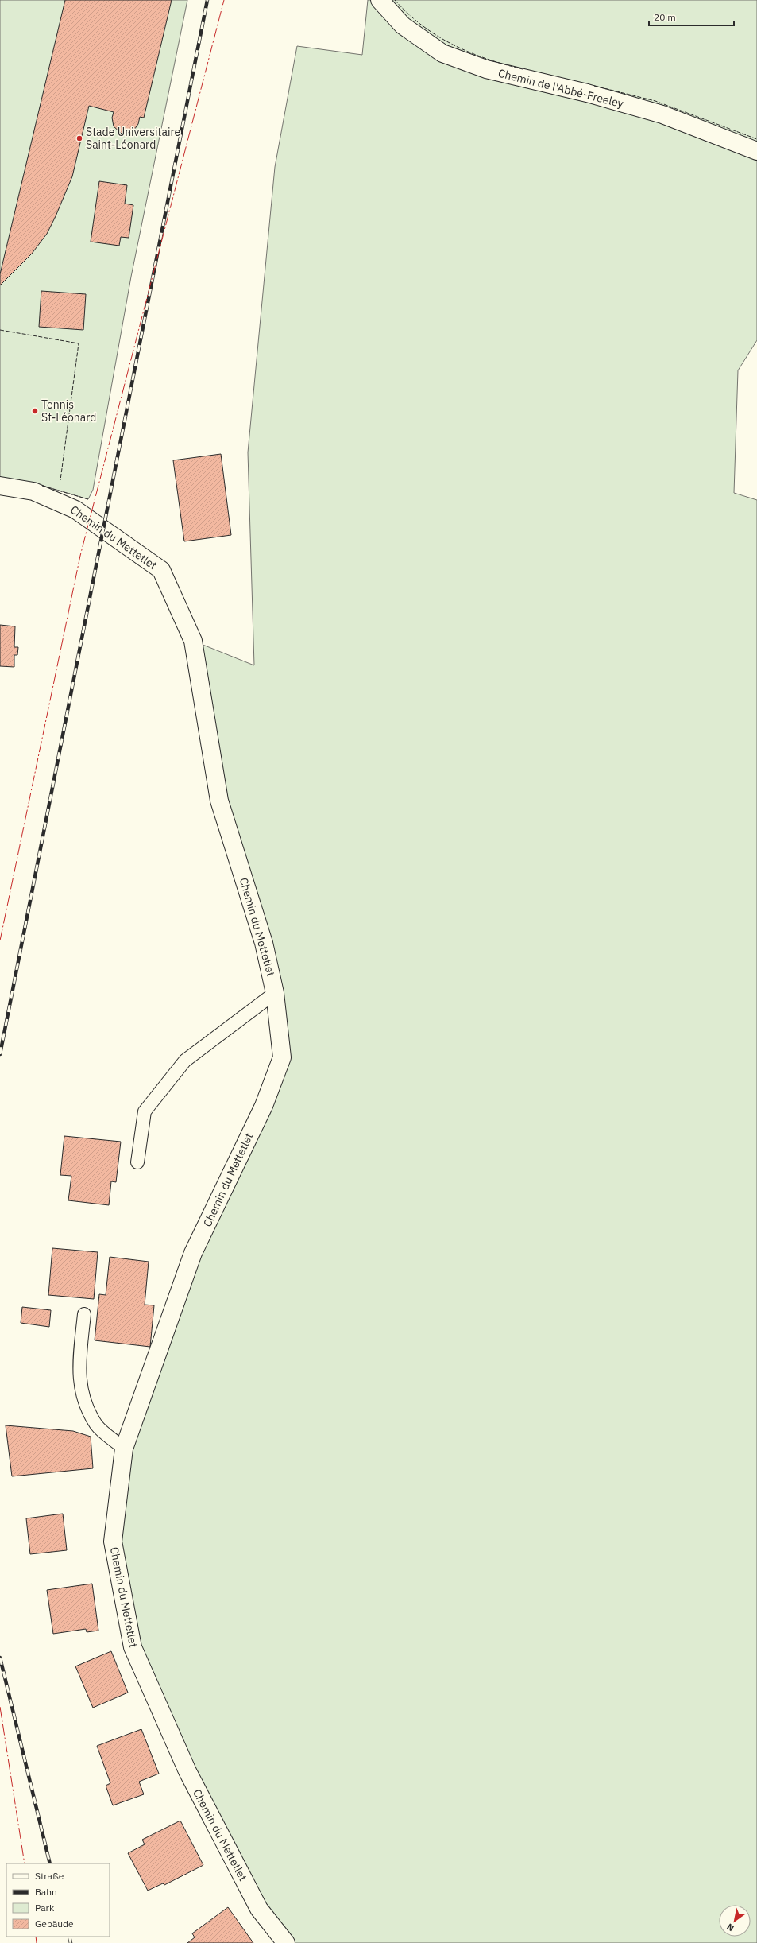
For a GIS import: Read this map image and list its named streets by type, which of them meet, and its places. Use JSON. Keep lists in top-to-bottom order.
{
  "streets": {
    "street": ["Chemin de l'Abbé-Freeley", "Chemin du Mettetlet"]
  },
  "places": ["Stade Universitaire Saint-Léonard", "Tennis St-Léonard"],
  "legend": [
    "Straße",
    "Bahn",
    "Park",
    "Gebäude"
  ],
  "scale_bar": "20 m",
  "north": "bottom left"
}
